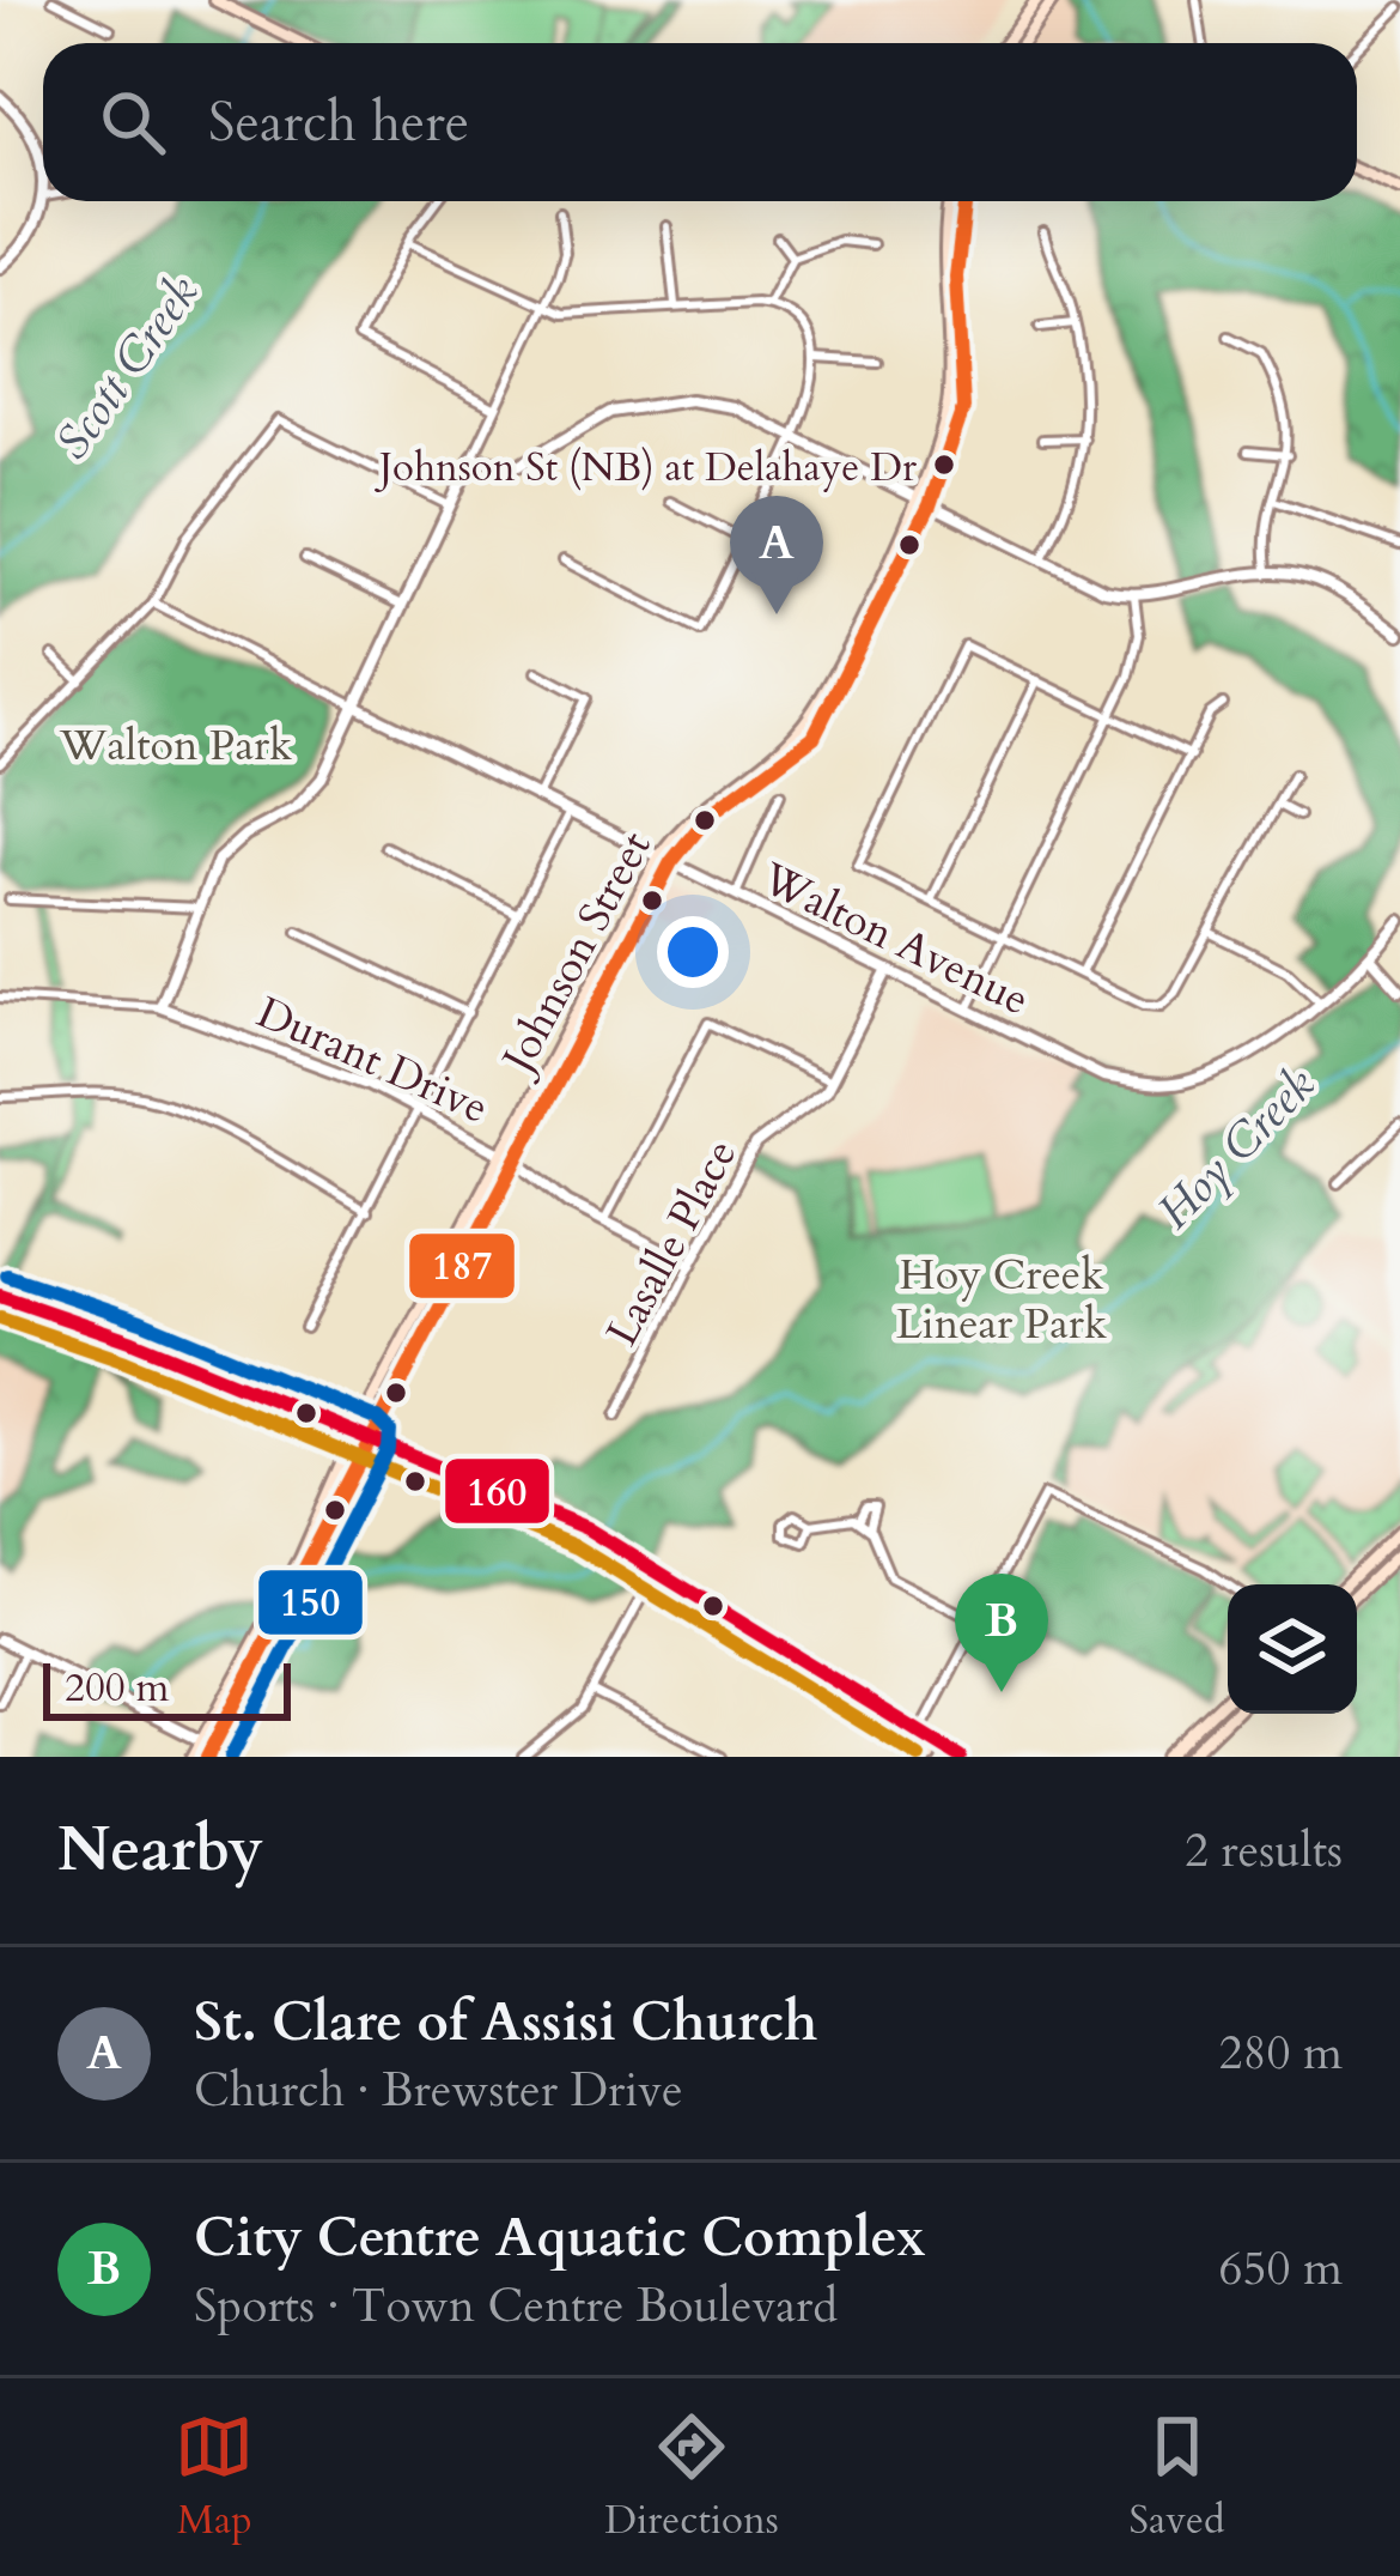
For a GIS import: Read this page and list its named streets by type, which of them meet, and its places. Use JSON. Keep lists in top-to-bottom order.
{
  "streets": {
    "main road": ["Johnson Street"],
    "street": ["Walton Avenue", "Durant Drive", "Lasalle Place"]
  },
  "crossings": [
    ["Walton Avenue", "Johnson Street"],
    ["Walton Avenue", "Lasalle Place"],
    ["Johnson Street", "Durant Drive"],
    ["Durant Drive", "Lasalle Place"]
  ],
  "water": ["Scott Creek", "Hoy Creek"],
  "parks": ["Walton Park", "Hoy Creek Linear Park"],
  "places": ["Johnson St (NB) at Delahaye Dr"],
  "lines": ["transit line 187", "transit line 150", "transit line 160"],
  "scale_bar": "200 m",
  "page": {
    "search": "Search here",
    "pins": ["A", "B"],
    "scale": "200 m",
    "heading": ["Nearby", "2 results"],
    "list": [
      {
        "mark": "A",
        "name": "St. Clare of Assisi Church",
        "note": "Church · Brewster Drive",
        "value": "280 m"
      },
      {
        "mark": "B",
        "name": "City Centre Aquatic Complex",
        "note": "Sports · Town Centre Boulevard",
        "value": "650 m"
      }
    ],
    "nav": ["Map", "Directions", "Saved"]
  }
}
